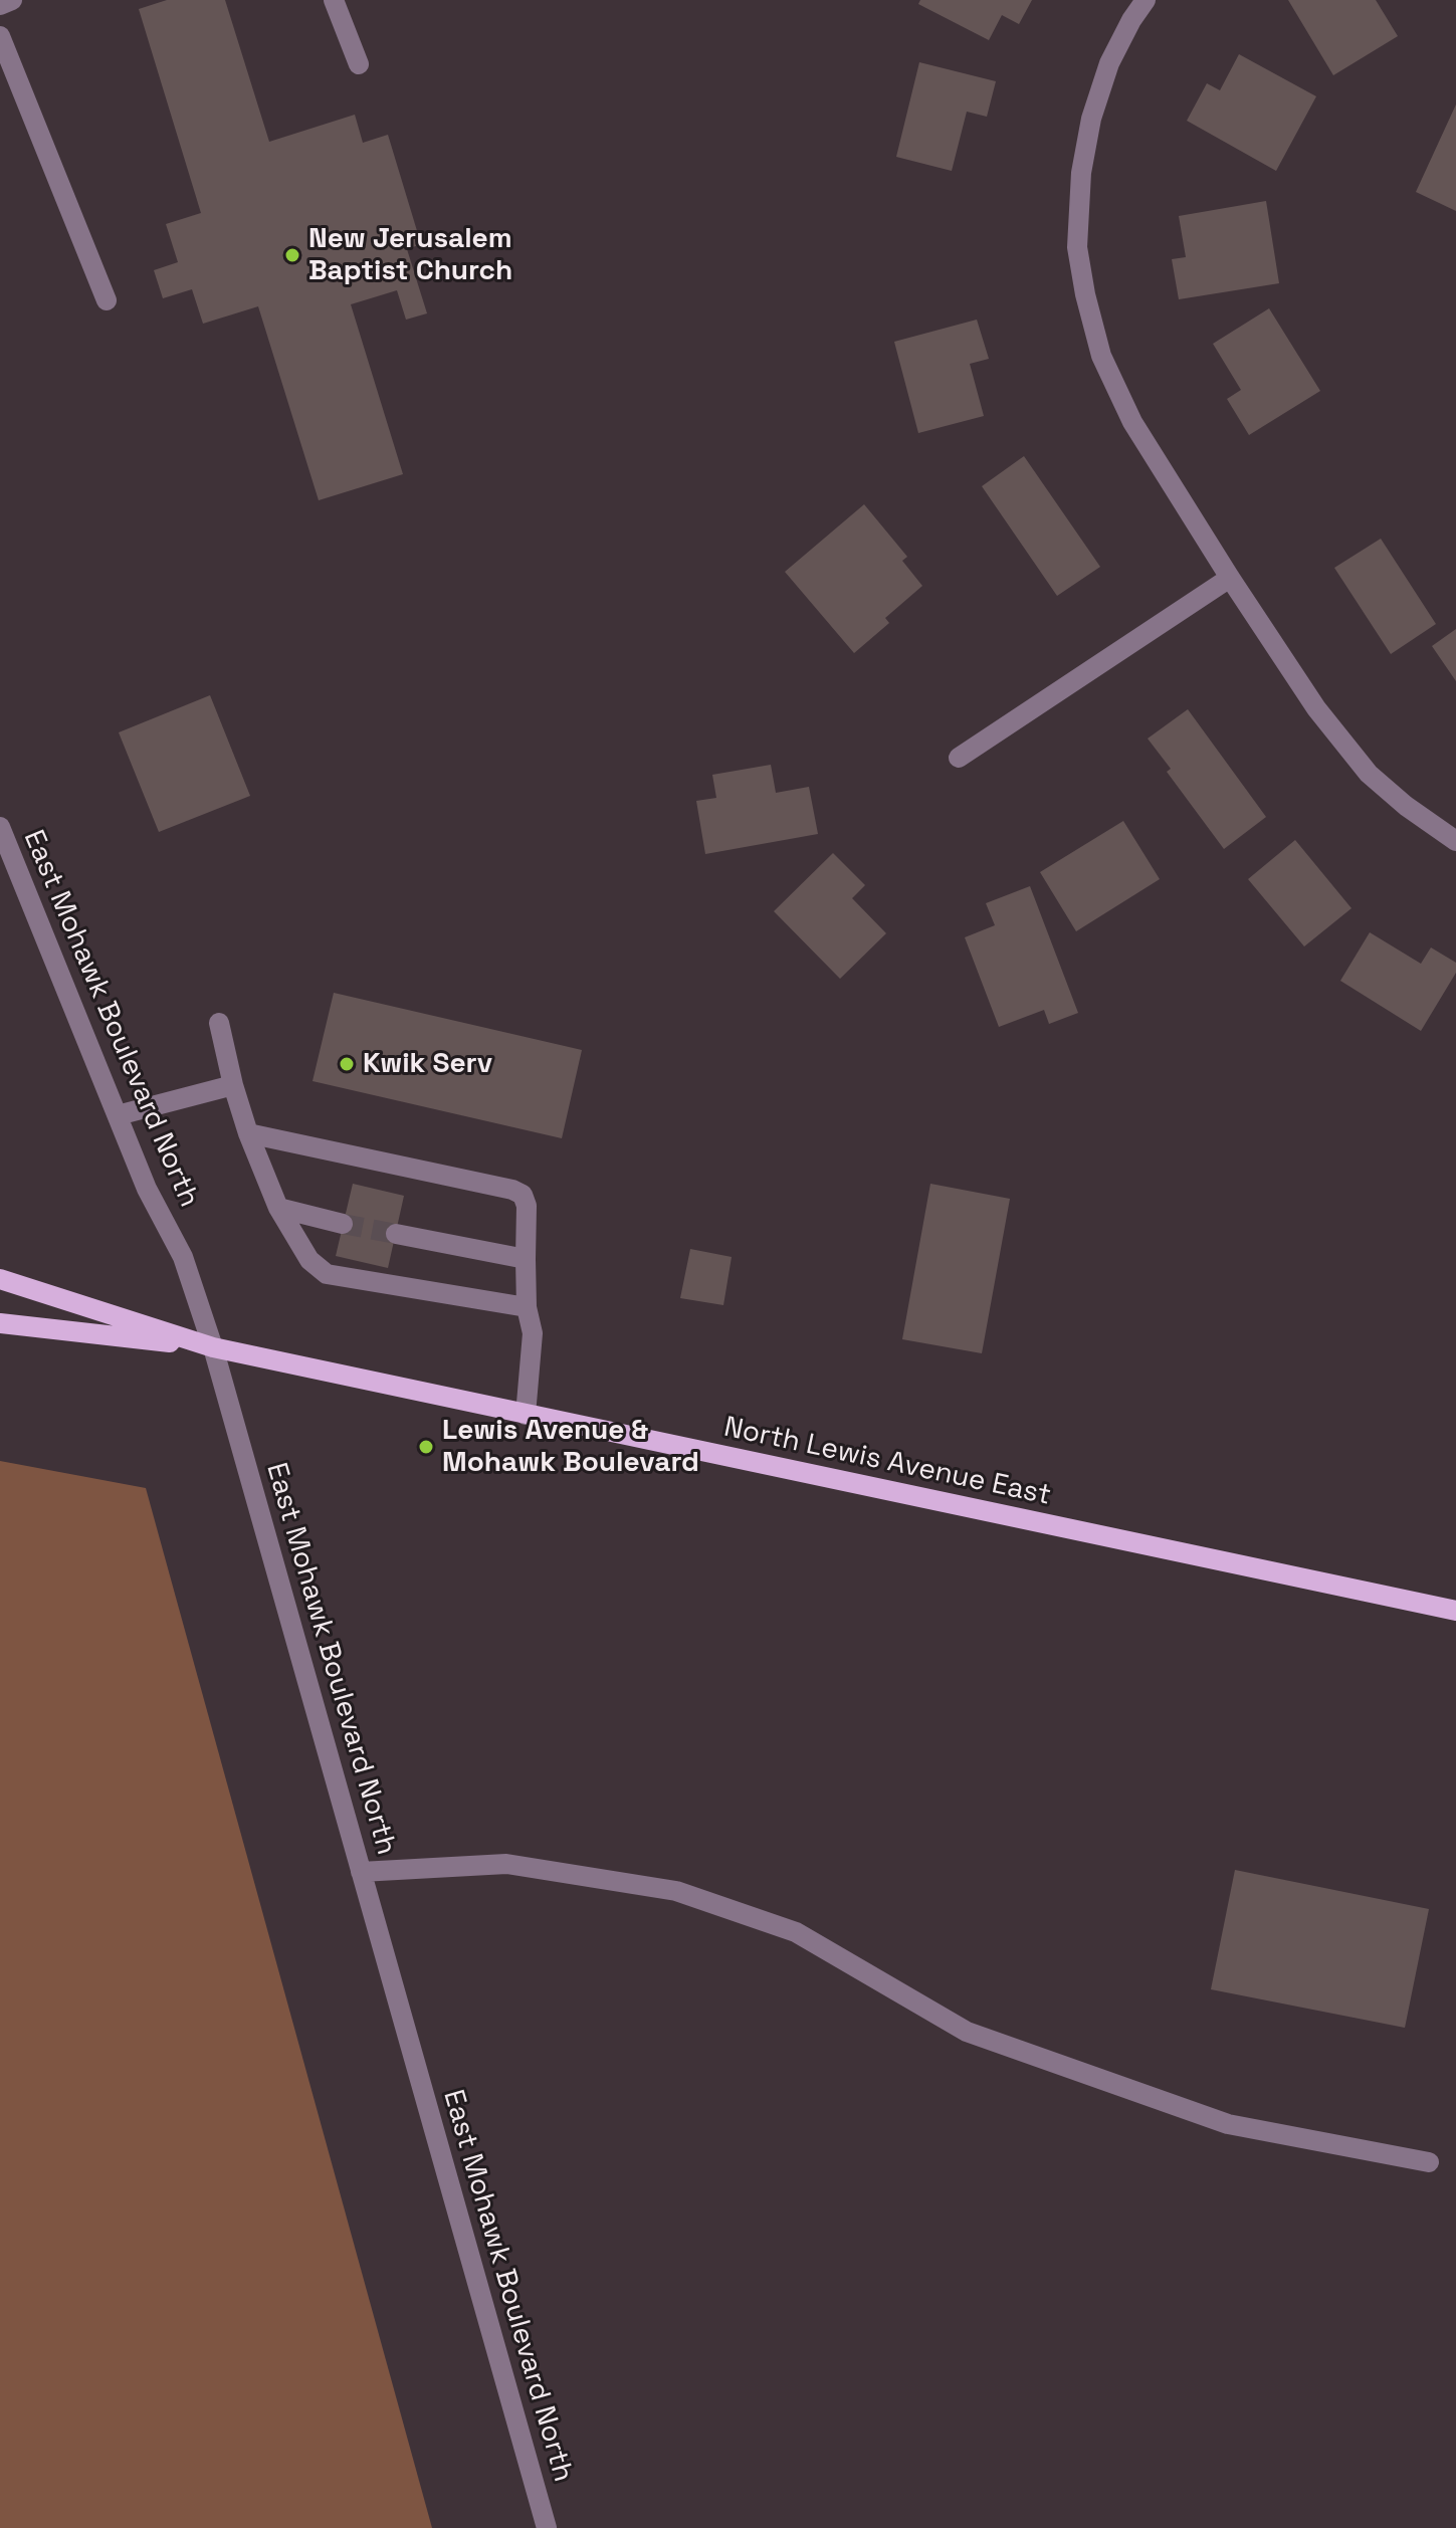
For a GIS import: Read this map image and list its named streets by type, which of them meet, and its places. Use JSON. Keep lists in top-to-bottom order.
{
  "streets": {
    "main road": ["North Lewis Avenue East"],
    "street": ["East Mohawk Boulevard North"]
  },
  "crossings": [
    ["East Mohawk Boulevard North", "North Lewis Avenue East"]
  ],
  "places": ["New Jerusalem Baptist Church", "Kwik Serv", "Lewis Avenue & Mohawk Boulevard"]
}
